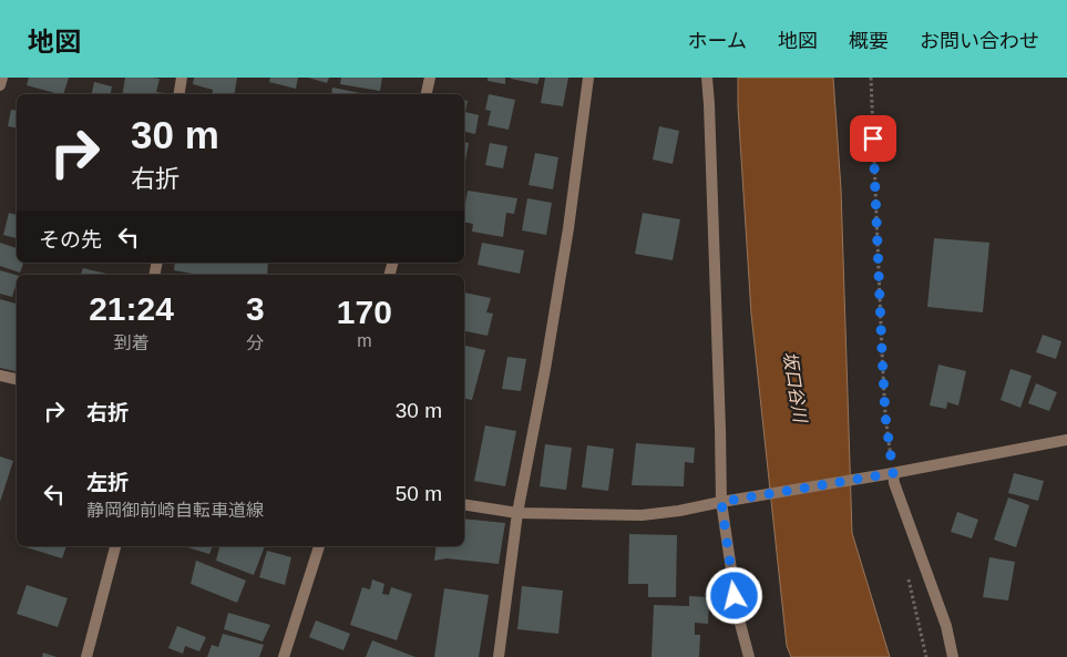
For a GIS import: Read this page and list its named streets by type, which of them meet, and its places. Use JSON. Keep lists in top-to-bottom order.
{
  "water": ["坂口谷川"],
  "page": {
    "header": "地図",
    "nav": [
      "ホーム",
      "地図",
      "概要",
      "お問い合わせ"
    ],
    "turn": ["30 m", "右折"],
    "then": "その先",
    "eta": [
      "21:24",
      "到着",
      "3",
      "分",
      "170",
      "m"
    ],
    "list": [
      {
        "name": "右折",
        "value": "30 m"
      },
      {
        "name": "左折",
        "note": "静岡御前崎自転車道線",
        "value": "50 m"
      }
    ]
  }
}
